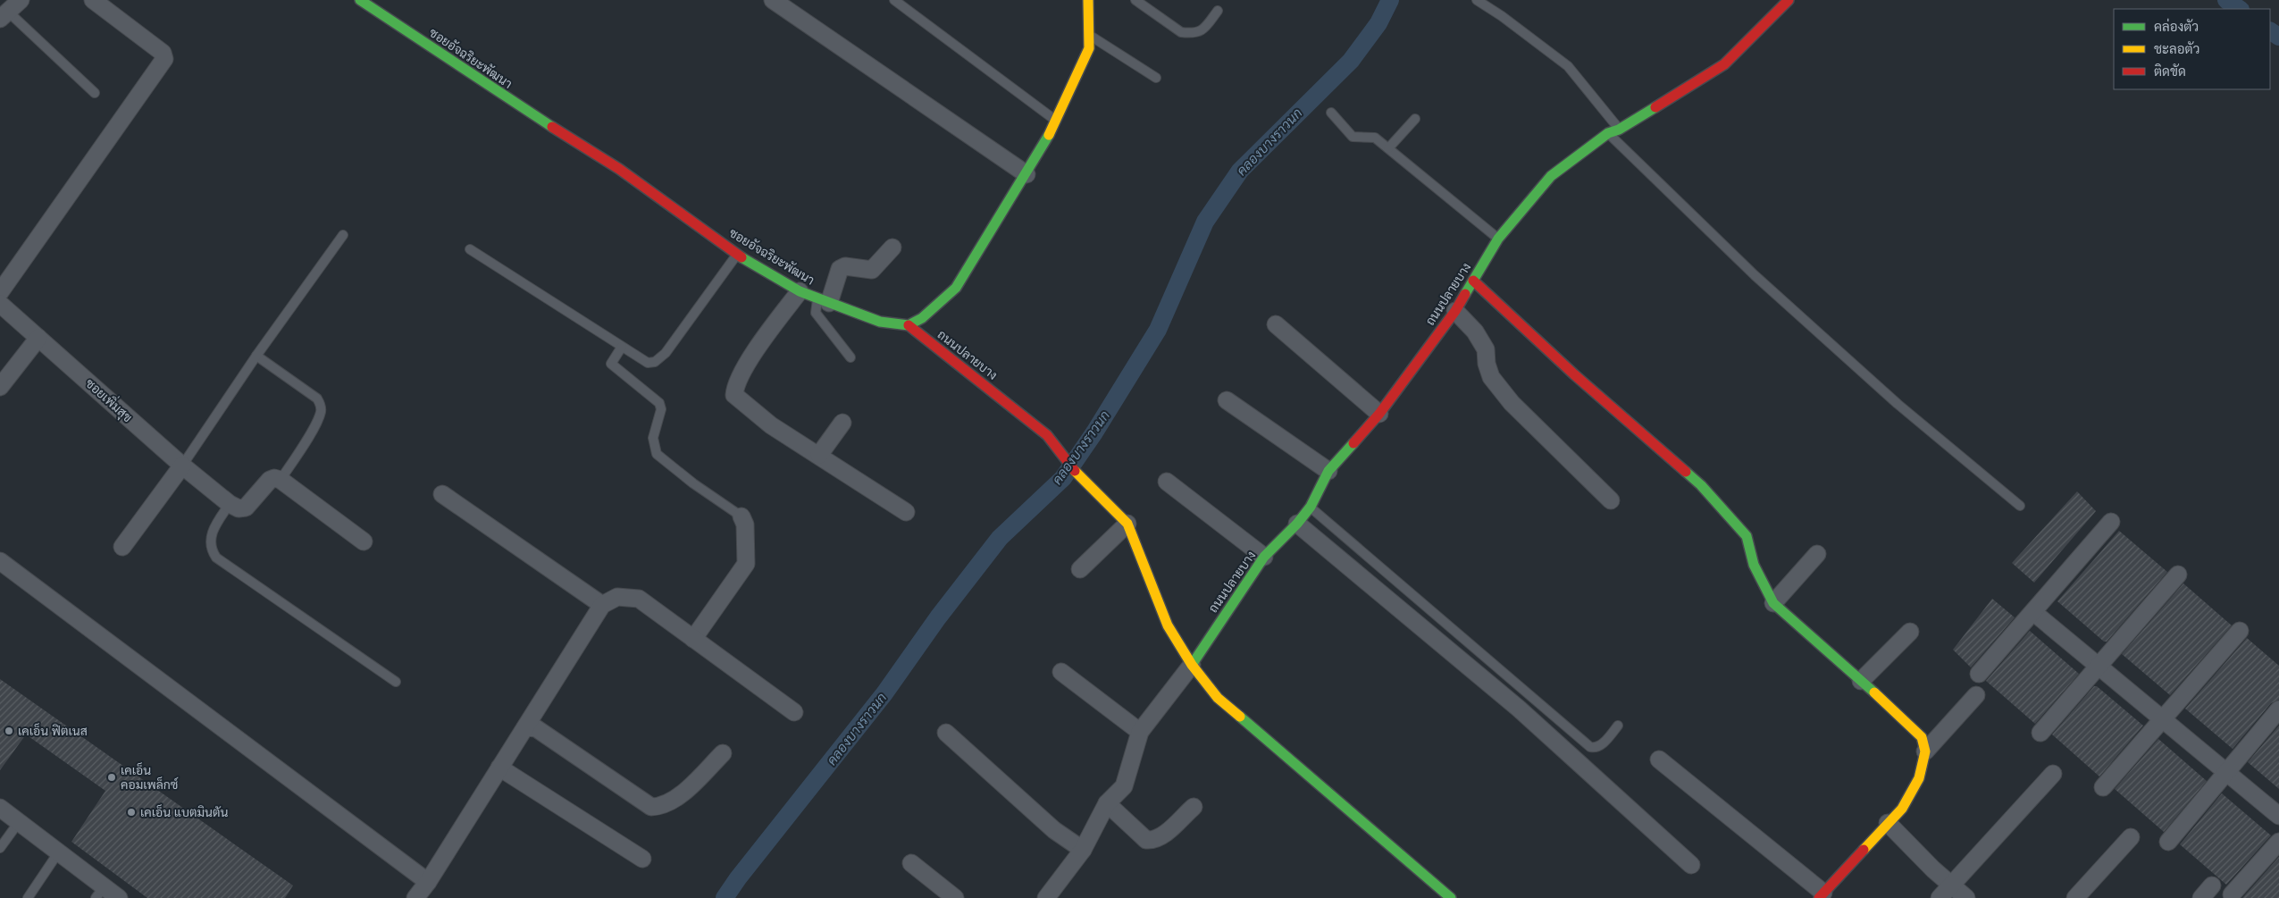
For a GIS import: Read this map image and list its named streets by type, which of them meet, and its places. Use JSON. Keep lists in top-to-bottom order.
{
  "streets": {
    "street": ["ซอยอัจฉริยะพัฒนา", "ถนนปลายบาง", "ซอยเพิ่มสุข"]
  },
  "crossings": [
    ["ซอยอัจฉริยะพัฒนา", "ถนนปลายบาง"]
  ],
  "water": ["คลองบางราวนก"],
  "places": ["เคเอ็น ฟิตเนส", "เคเอ็น คอมเพล็กซ์", "เคเอ็น แบตมินตัน"],
  "legend": ["คล่องตัว", "ชะลอตัว", "ติดขัด"]
}
